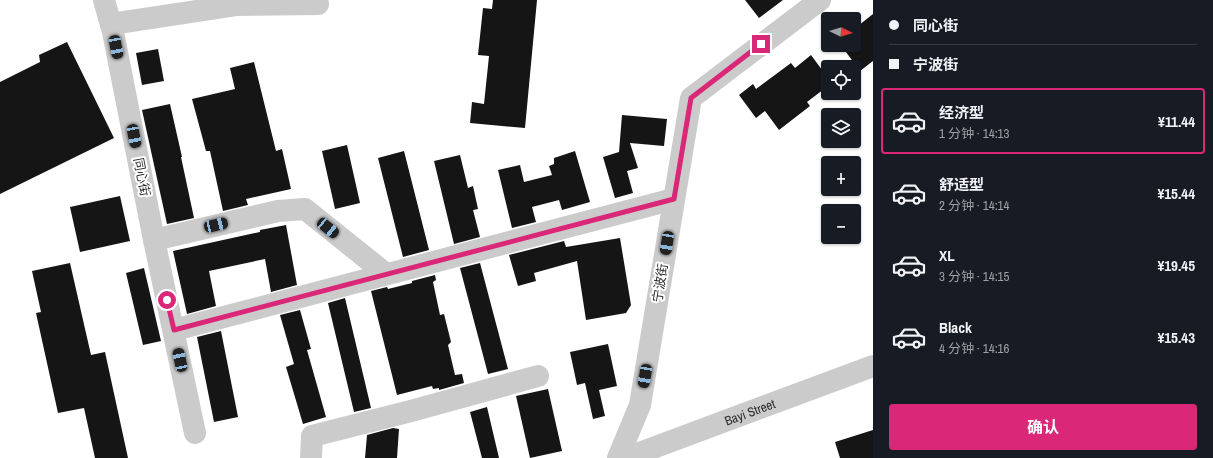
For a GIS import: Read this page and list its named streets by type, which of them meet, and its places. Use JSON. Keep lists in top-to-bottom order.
{
  "streets": {
    "street": ["同心街", "宁波街", "Bayi Street"]
  },
  "north": "right",
  "page": {
    "banner": ["同心街", "宁波街"],
    "map_buttons": ["+", "−"],
    "list": [
      {
        "name": "经济型",
        "note": "1 分钟 · 14:13",
        "value": "¥11.44"
      },
      {
        "name": "舒适型",
        "note": "2 分钟 · 14:14",
        "value": "¥15.44"
      },
      {
        "name": "XL",
        "note": "3 分钟 · 14:15",
        "value": "¥19.45"
      },
      {
        "name": "Black",
        "note": "4 分钟 · 14:16",
        "value": "¥15.43"
      }
    ],
    "buttons": "确认"
  }
}
